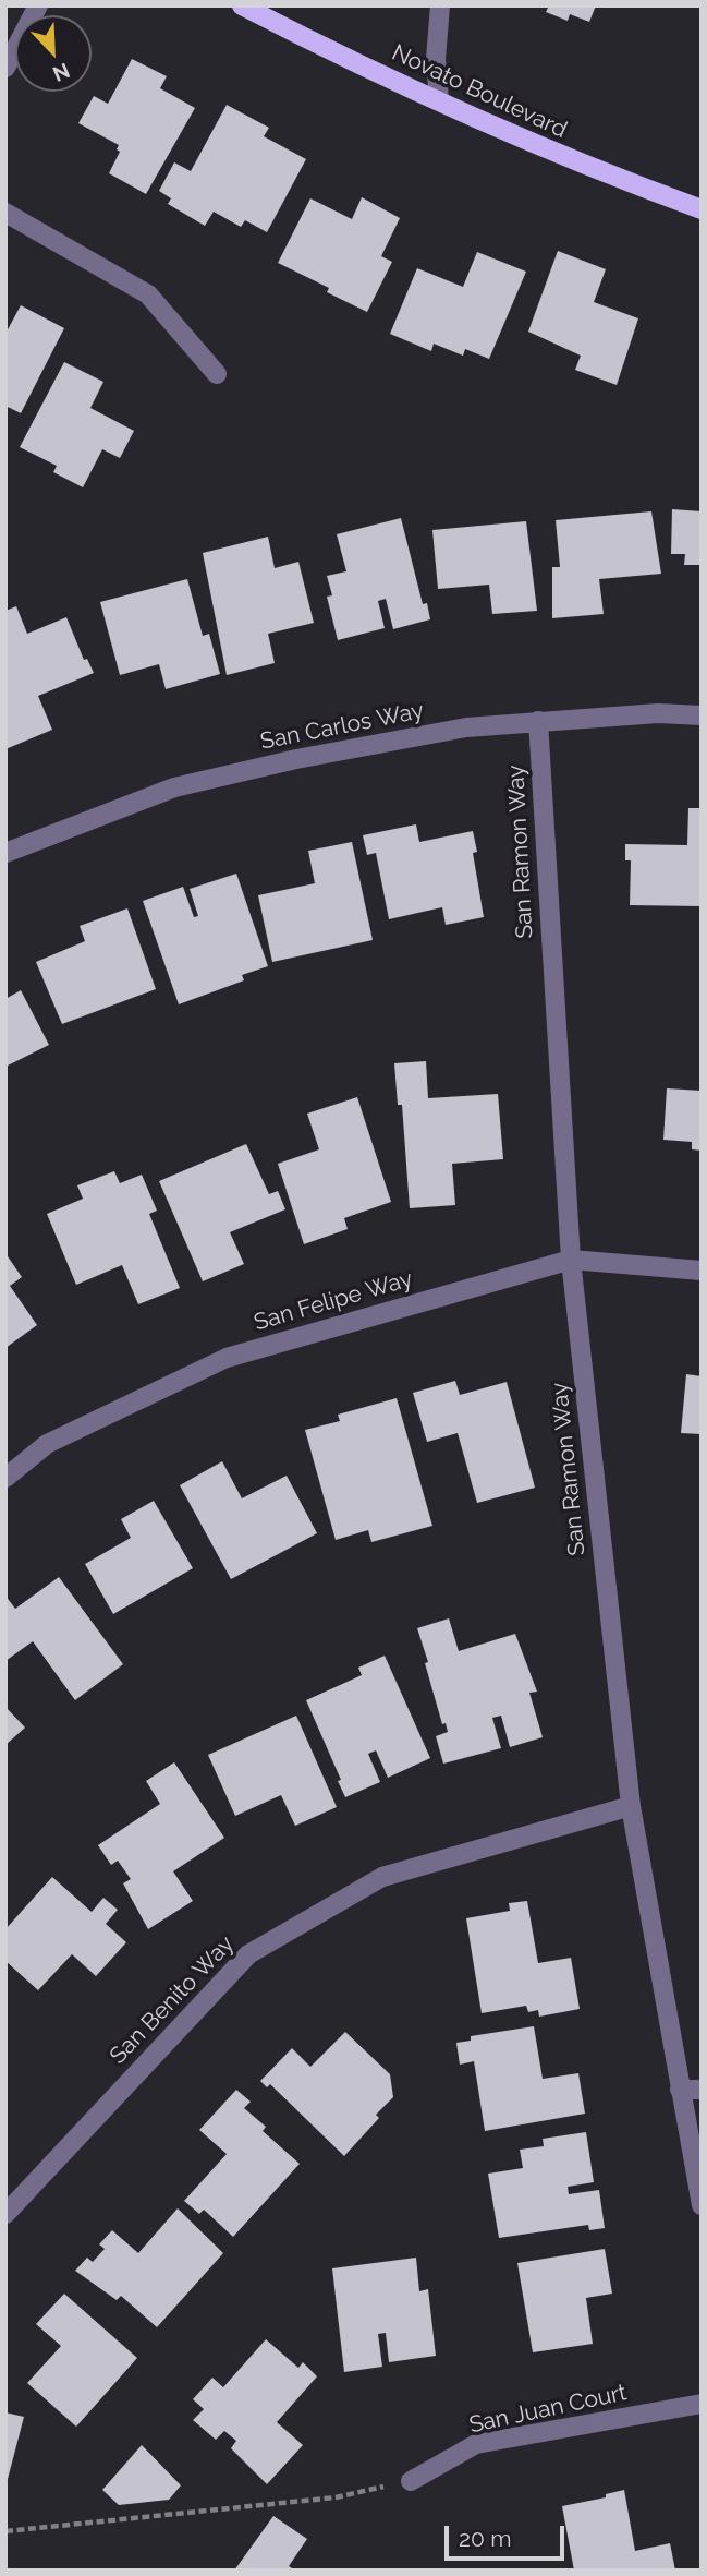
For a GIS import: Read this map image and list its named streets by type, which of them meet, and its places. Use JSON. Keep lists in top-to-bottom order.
{
  "streets": {
    "main road": ["Novato Boulevard"],
    "street": [
      "San Carlos Way",
      "San Ramon Way",
      "San Felipe Way",
      "San Benito Way",
      "San Juan Court"
    ]
  },
  "crossings": [
    ["San Carlos Way", "San Ramon Way"],
    ["San Ramon Way", "San Felipe Way"],
    ["San Ramon Way", "San Benito Way"]
  ],
  "scale_bar": "20 m",
  "north": "bottom right"
}
